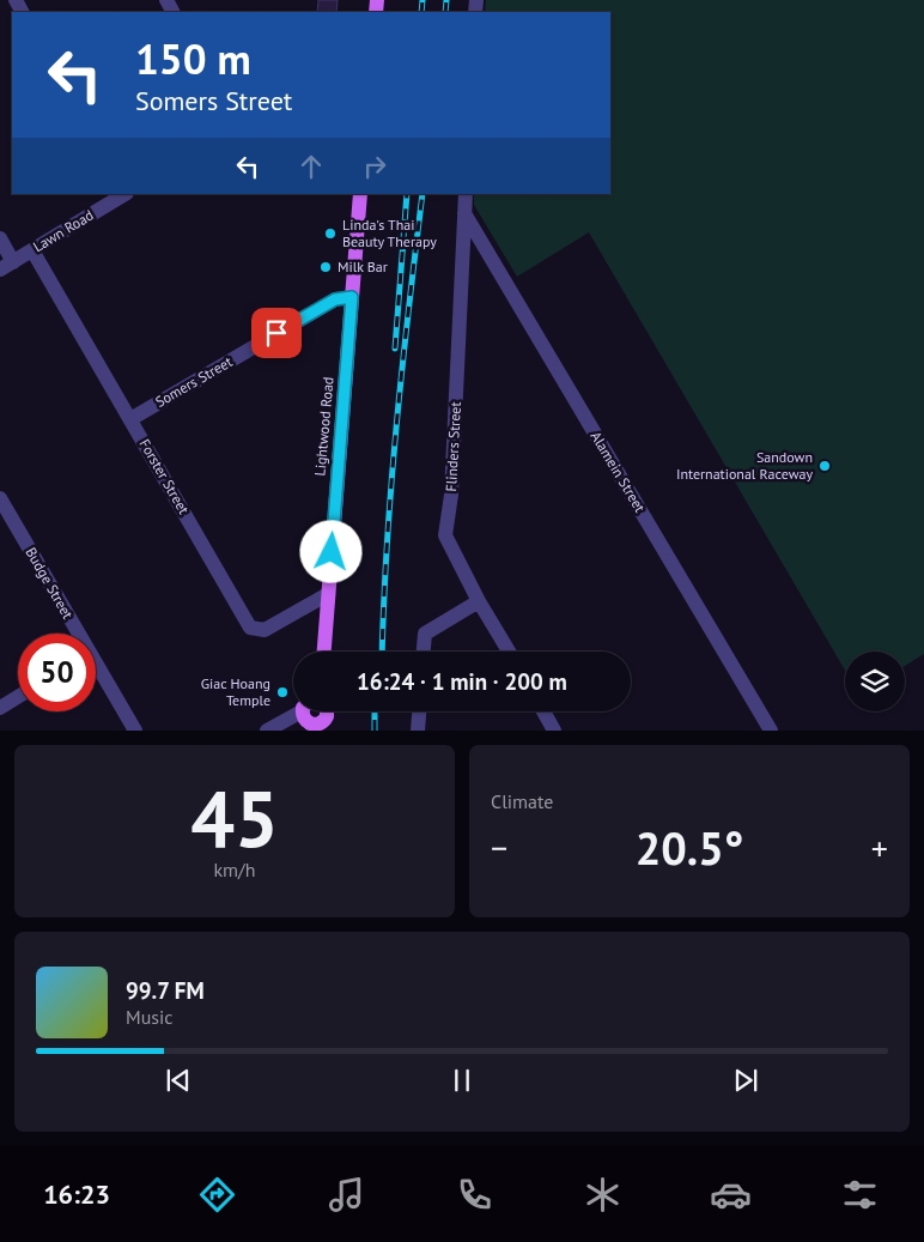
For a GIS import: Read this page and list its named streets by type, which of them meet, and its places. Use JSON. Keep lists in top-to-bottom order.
{
  "streets": {
    "main road": ["Lightwood Road"],
    "street": [
      "Lawn Road",
      "Somers Street",
      "Flinders Street",
      "Alamein Street",
      "Forster Street",
      "Budge Street"
    ]
  },
  "crossings": [
    ["Lawn Road", "Forster Street"],
    ["Somers Street", "Lightwood Road"],
    ["Somers Street", "Forster Street"],
    ["Lightwood Road", "Forster Street"],
    ["Flinders Street", "Alamein Street"]
  ],
  "places": [
    "Linda's Thai Beauty Therapy",
    "Milk Bar",
    "Sandown International Raceway",
    "Giac Hoang Temple"
  ],
  "page": {
    "turn": ["150 m", "Somers Street"],
    "limit": "50",
    "trip": "16:24 · 1 min · 200 m",
    "tile": [
      ["45", "km/h"],
      "Climate"
    ],
    "heat": ["−", "20.5°", "+"],
    "song": ["99.7 FM", "Music"],
    "tabs": "16:23"
  }
}
